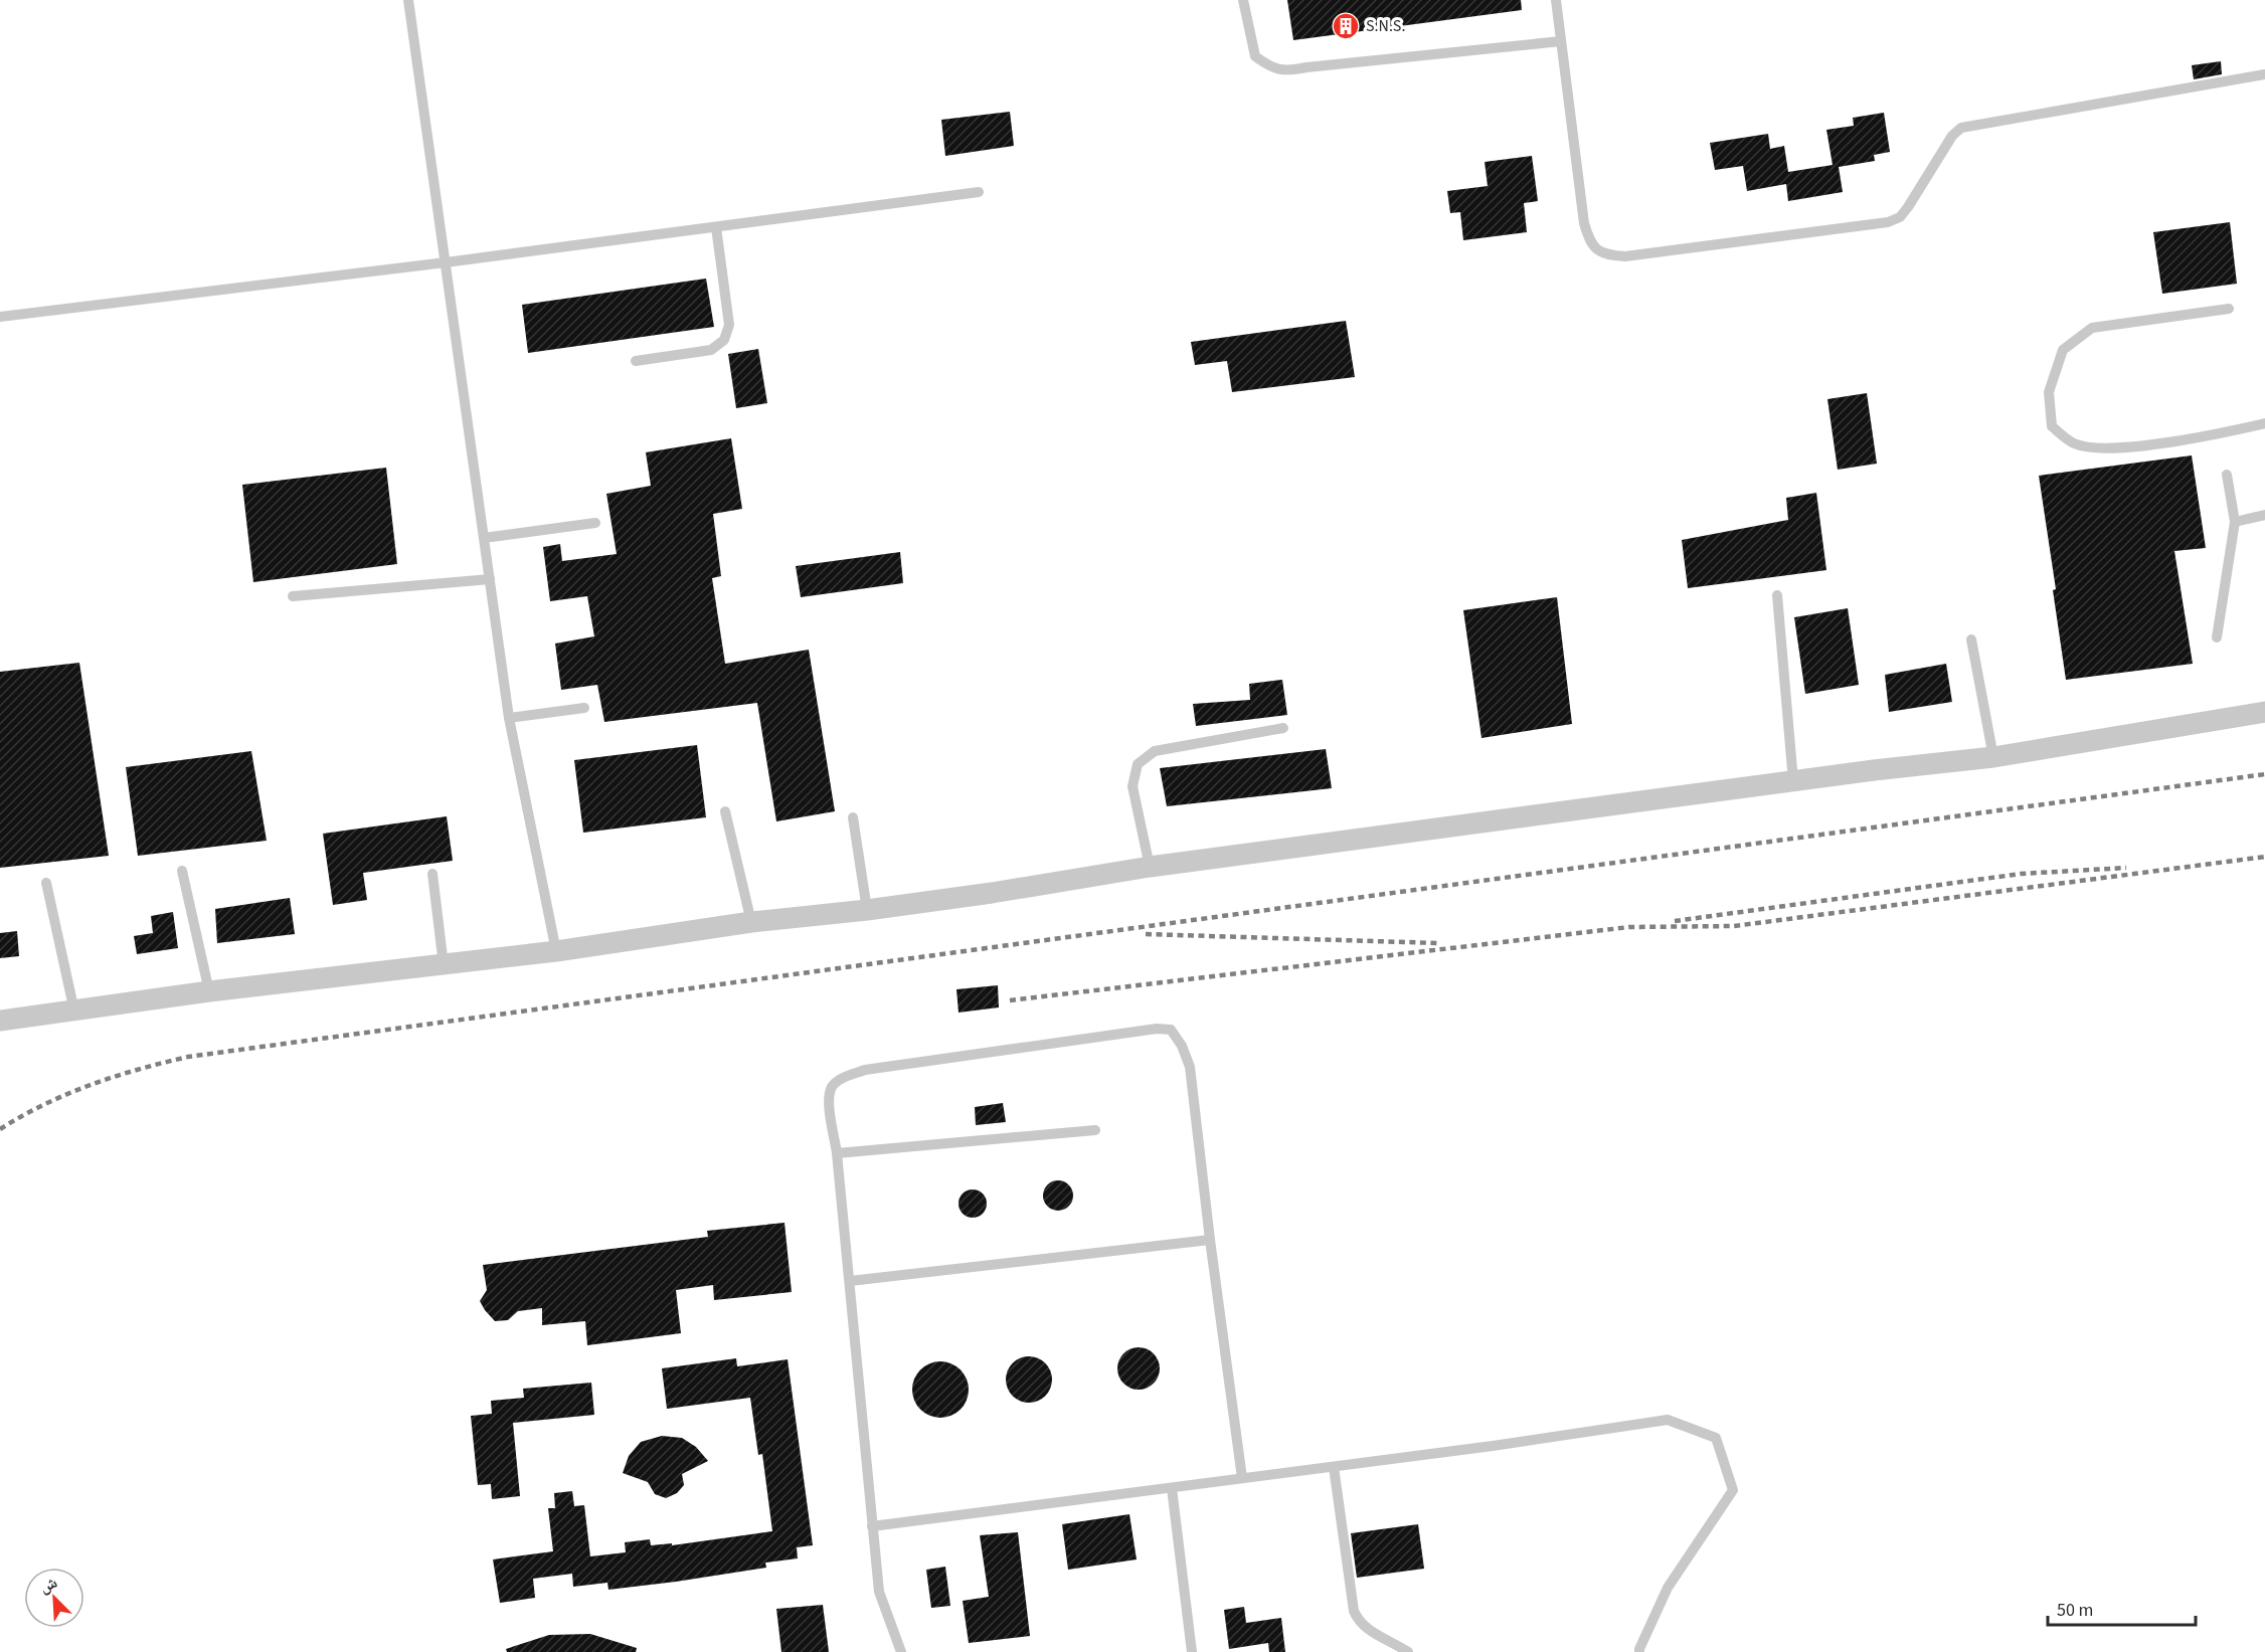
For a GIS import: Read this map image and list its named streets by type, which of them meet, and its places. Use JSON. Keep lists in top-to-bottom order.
{
  "places": {
    "building": ["S.N.S."]
  },
  "scale_bar": "50 m",
  "north": "top left"
}
